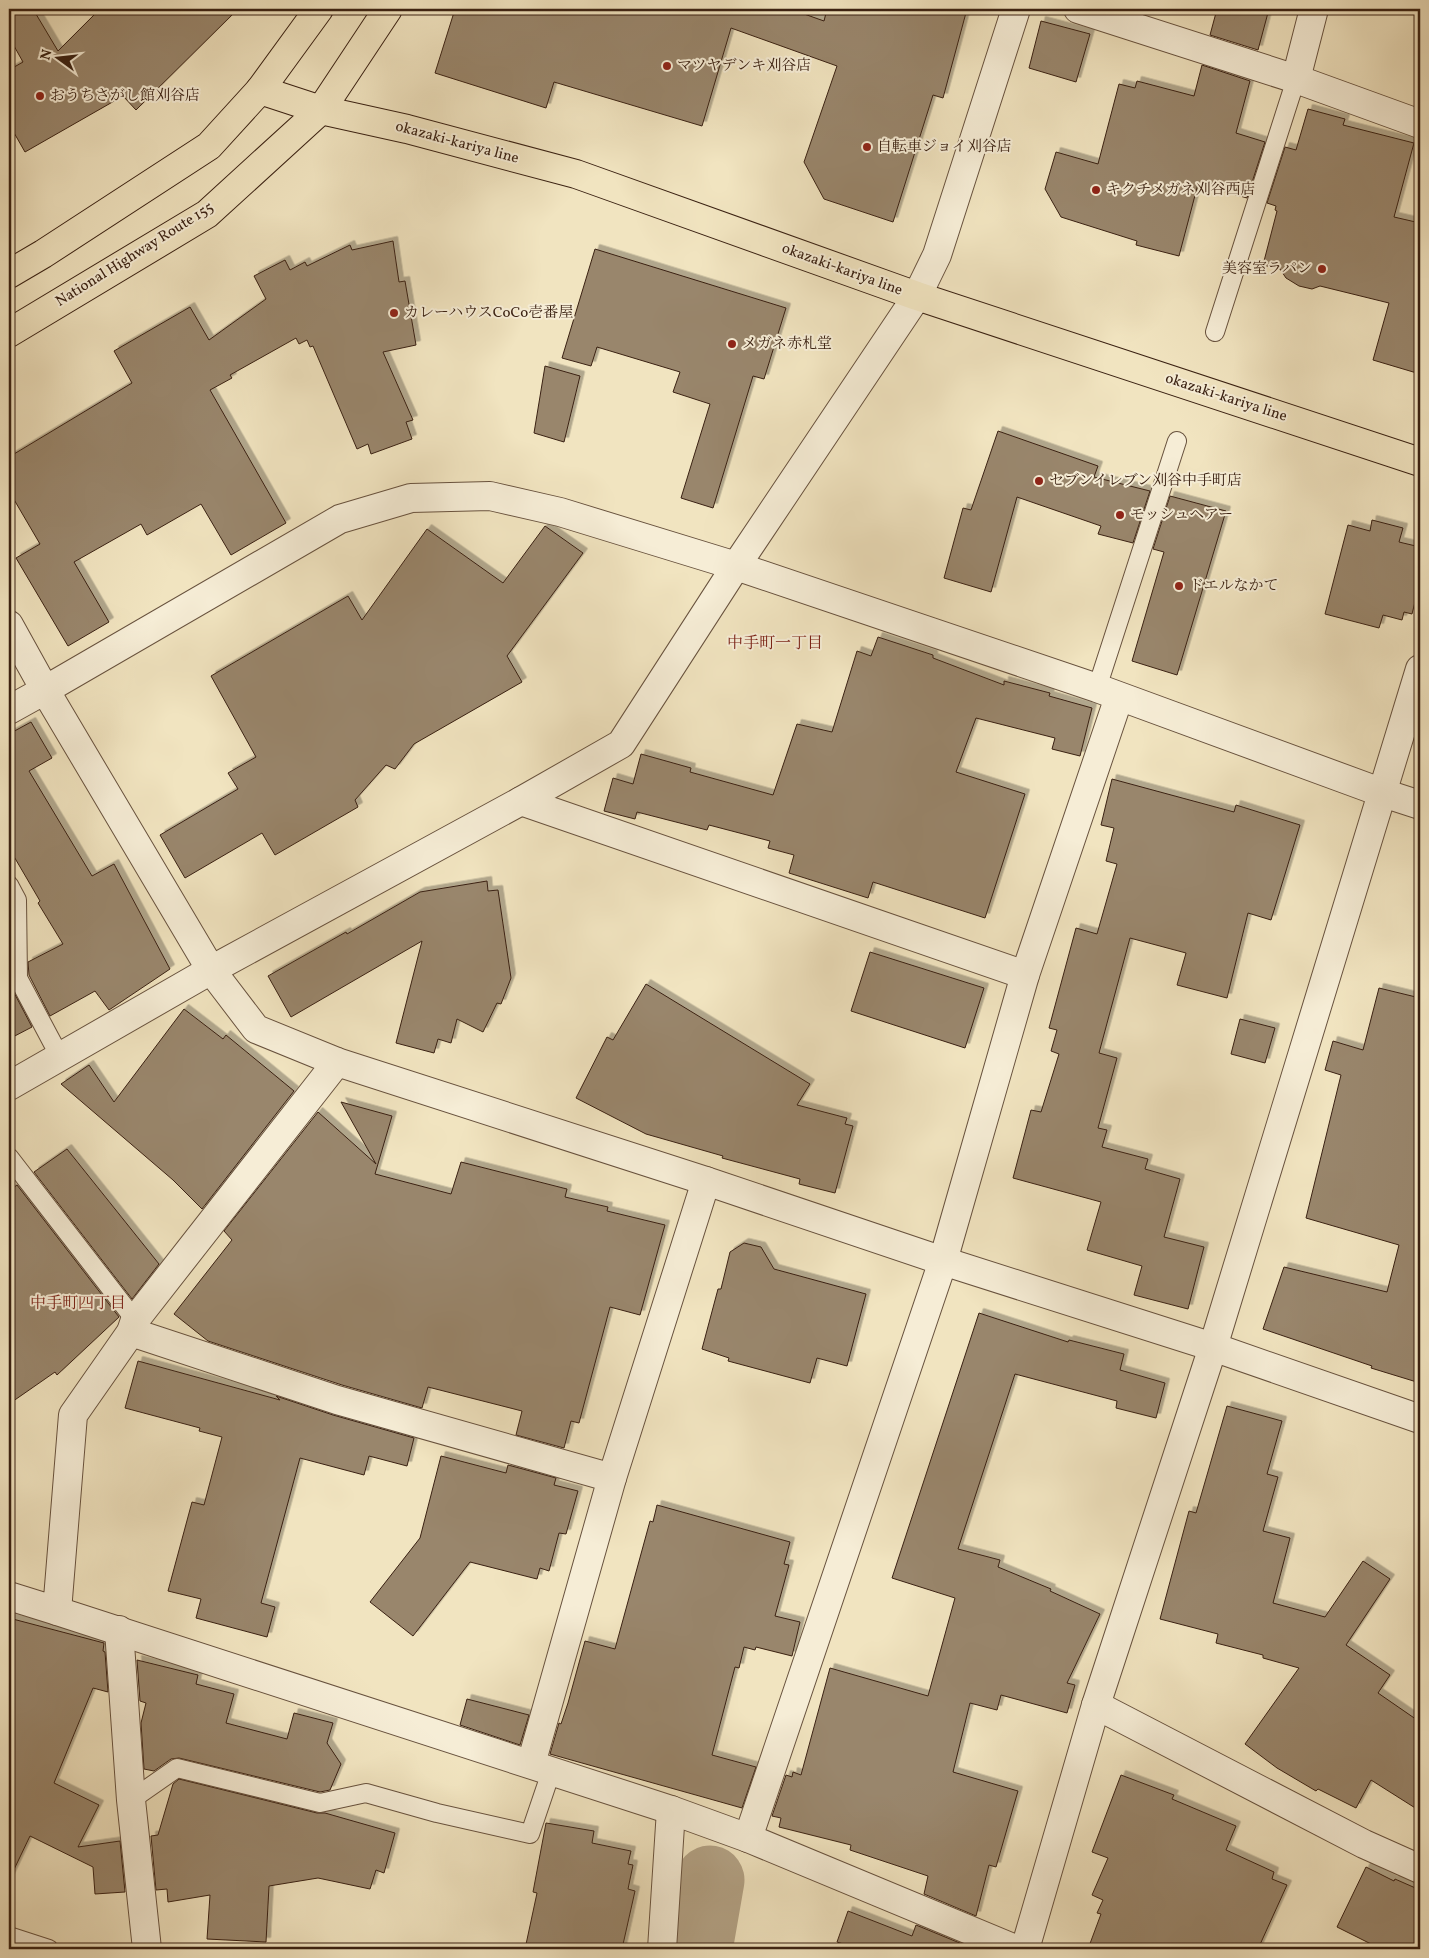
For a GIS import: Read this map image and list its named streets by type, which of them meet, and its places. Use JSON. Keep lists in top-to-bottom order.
{
  "streets": {
    "main road": ["okazaki-kariya line", "National Highway Route 155"]
  },
  "crossings": [
    ["okazaki-kariya line", "National Highway Route 155"]
  ],
  "districts": ["中手町一丁目", "中手町四丁目"],
  "places": [
    "マツヤデンキ刈谷店",
    "おうちさがし館刈谷店",
    "自転車ジョイ刈谷店",
    "キクチメガネ刈谷西店",
    "美容室ラパン",
    "カレーハウスCoCo壱番屋",
    "メガネ赤札堂",
    "セブンイレブン刈谷中手町店",
    "モッシュヘアー",
    "ドエルなかて"
  ],
  "north": "left"
}
